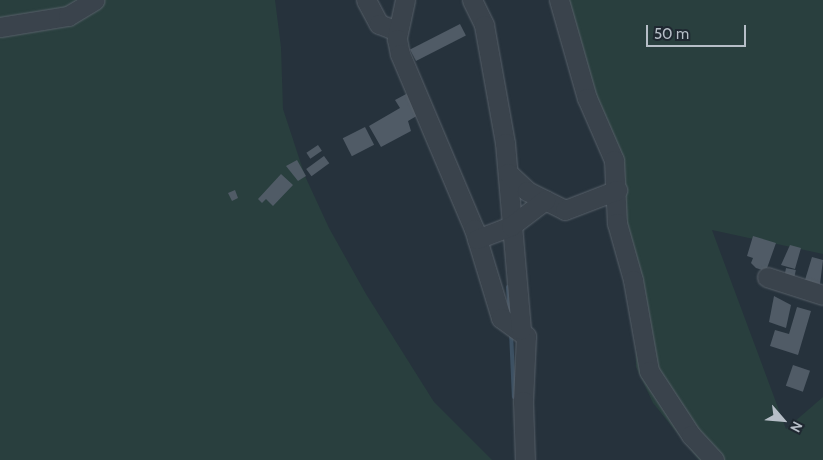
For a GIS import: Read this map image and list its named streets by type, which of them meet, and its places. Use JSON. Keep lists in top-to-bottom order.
{
  "scale_bar": "50 m",
  "north": "bottom right"
}
